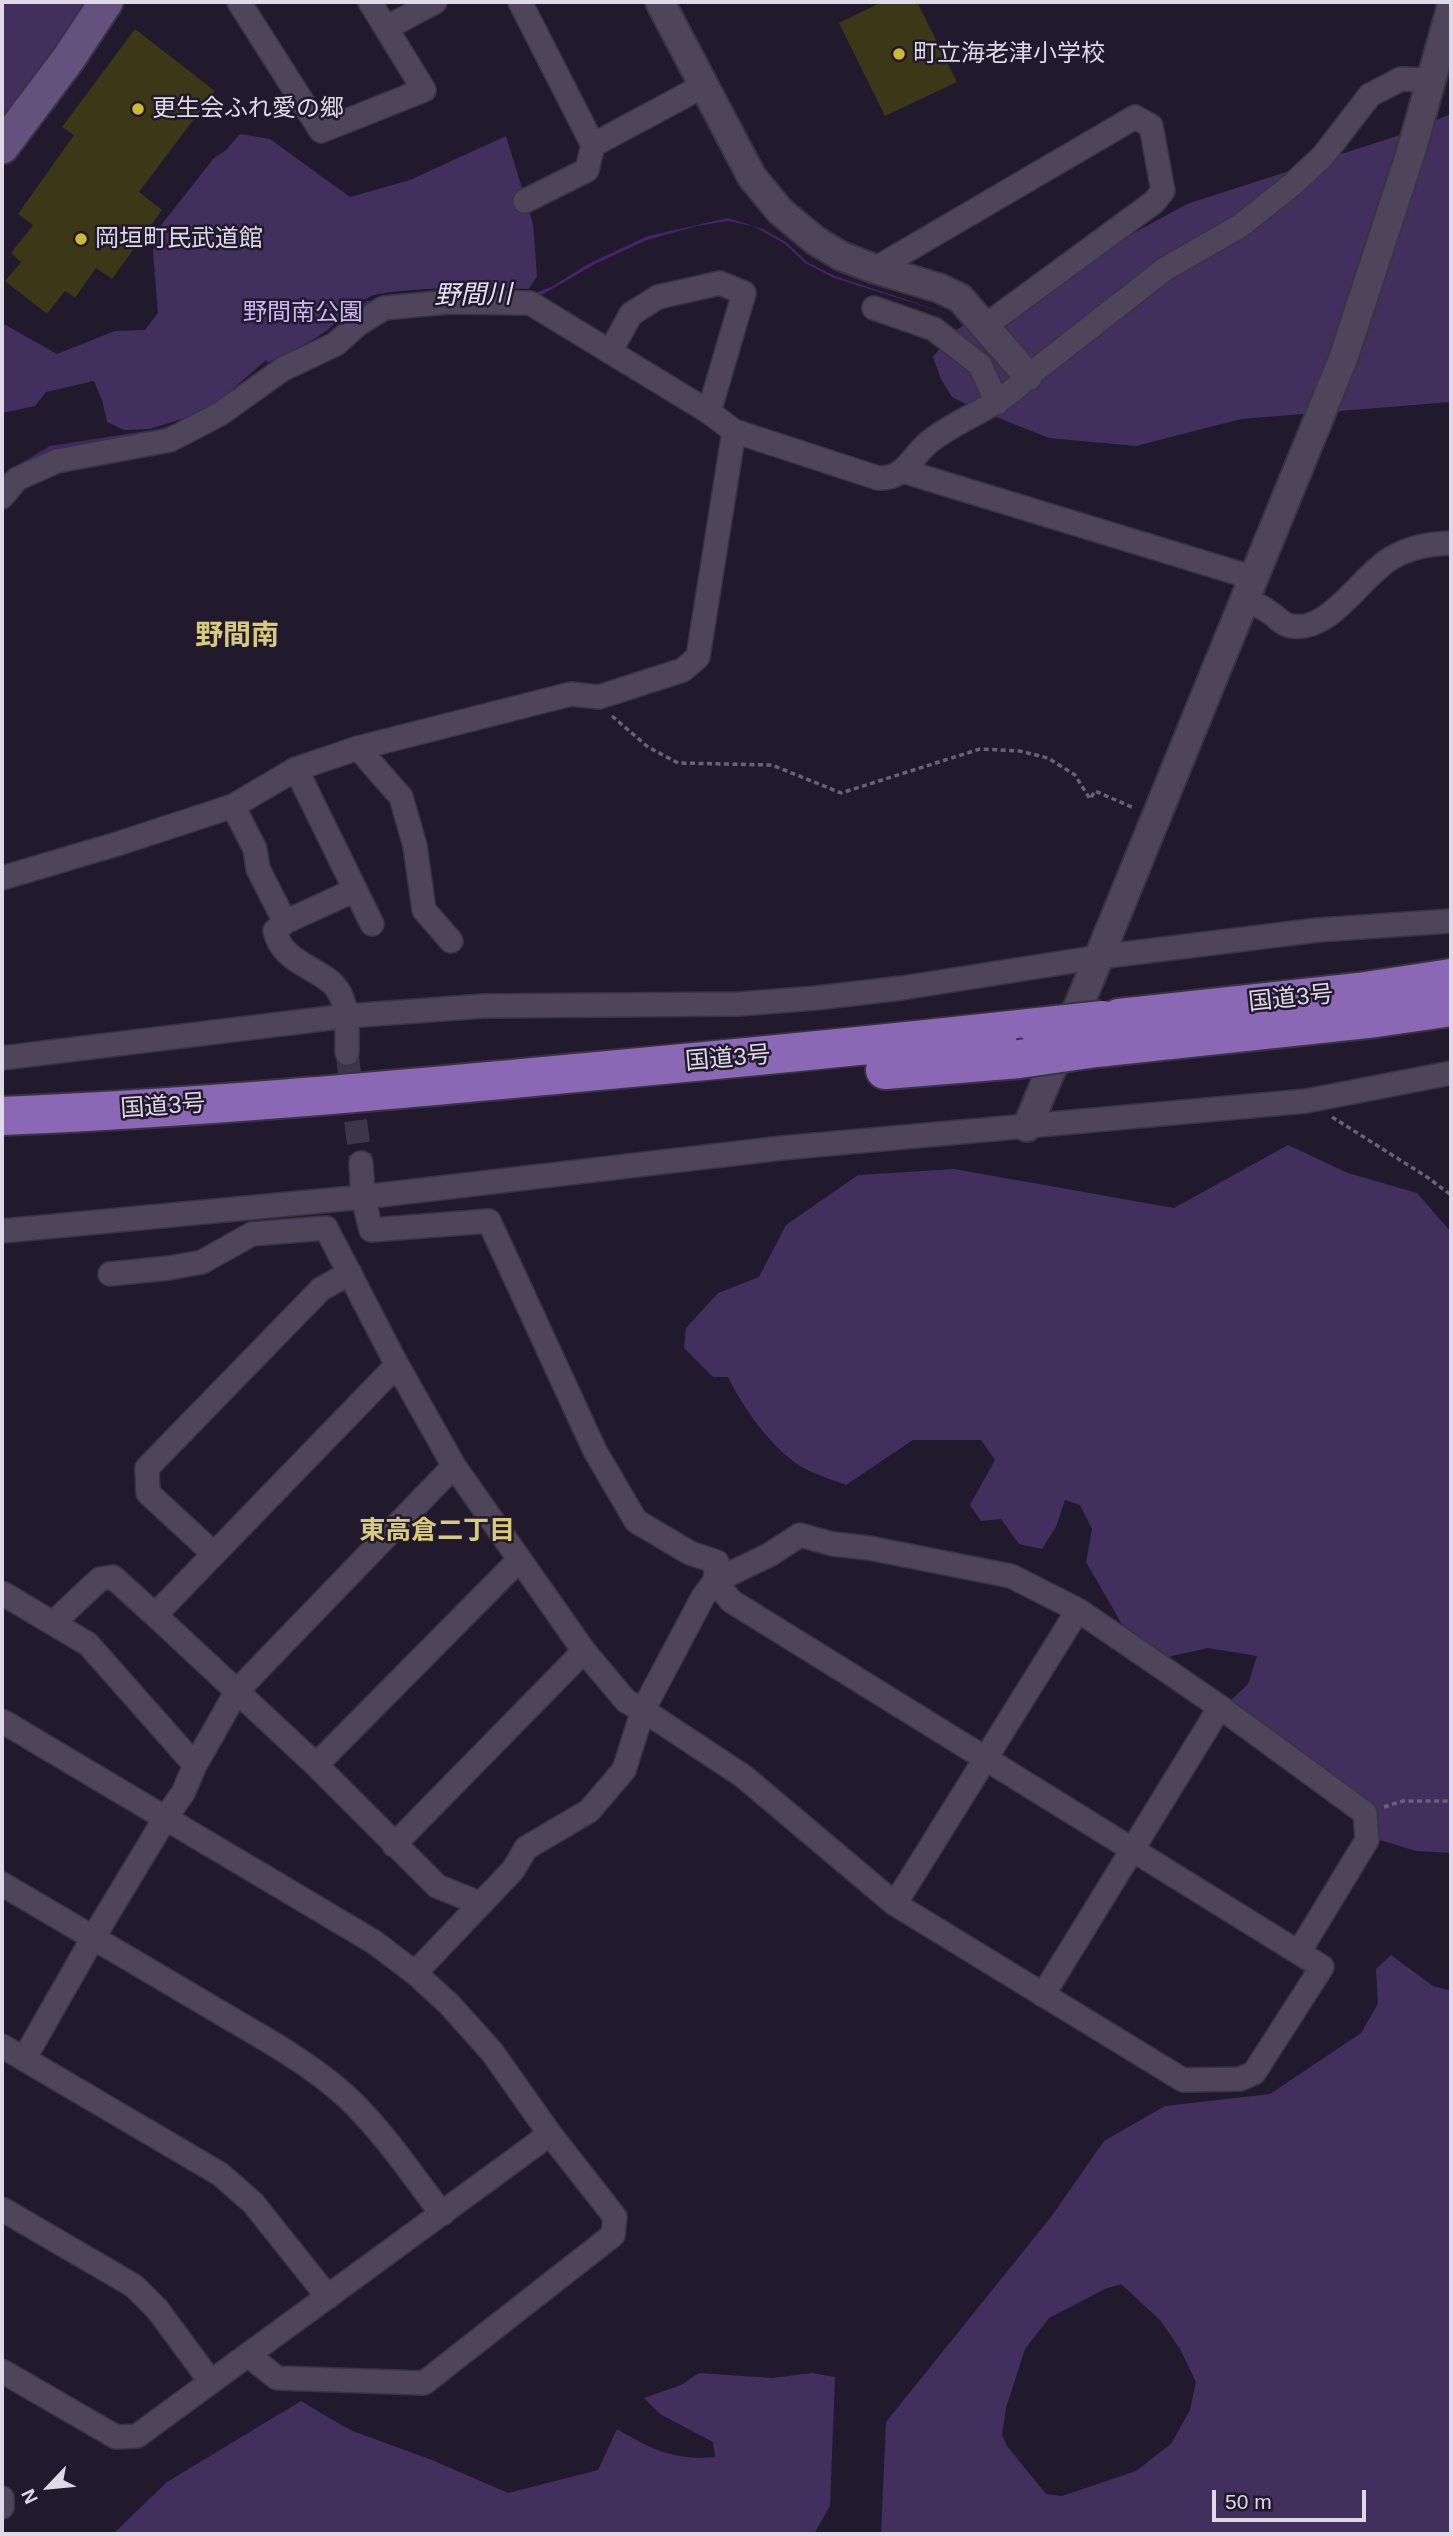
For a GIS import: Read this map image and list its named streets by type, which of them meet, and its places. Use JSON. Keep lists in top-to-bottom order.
{
  "streets": {
    "highway": ["国道3号"]
  },
  "districts": ["野間南", "東高倉二丁目"],
  "water": ["野間川"],
  "parks": ["野間南公園"],
  "places": ["町立海老津小学校", "更生会ふれ愛の郷", "岡垣町民武道館"],
  "scale_bar": "50 m",
  "north": "bottom left"
}
